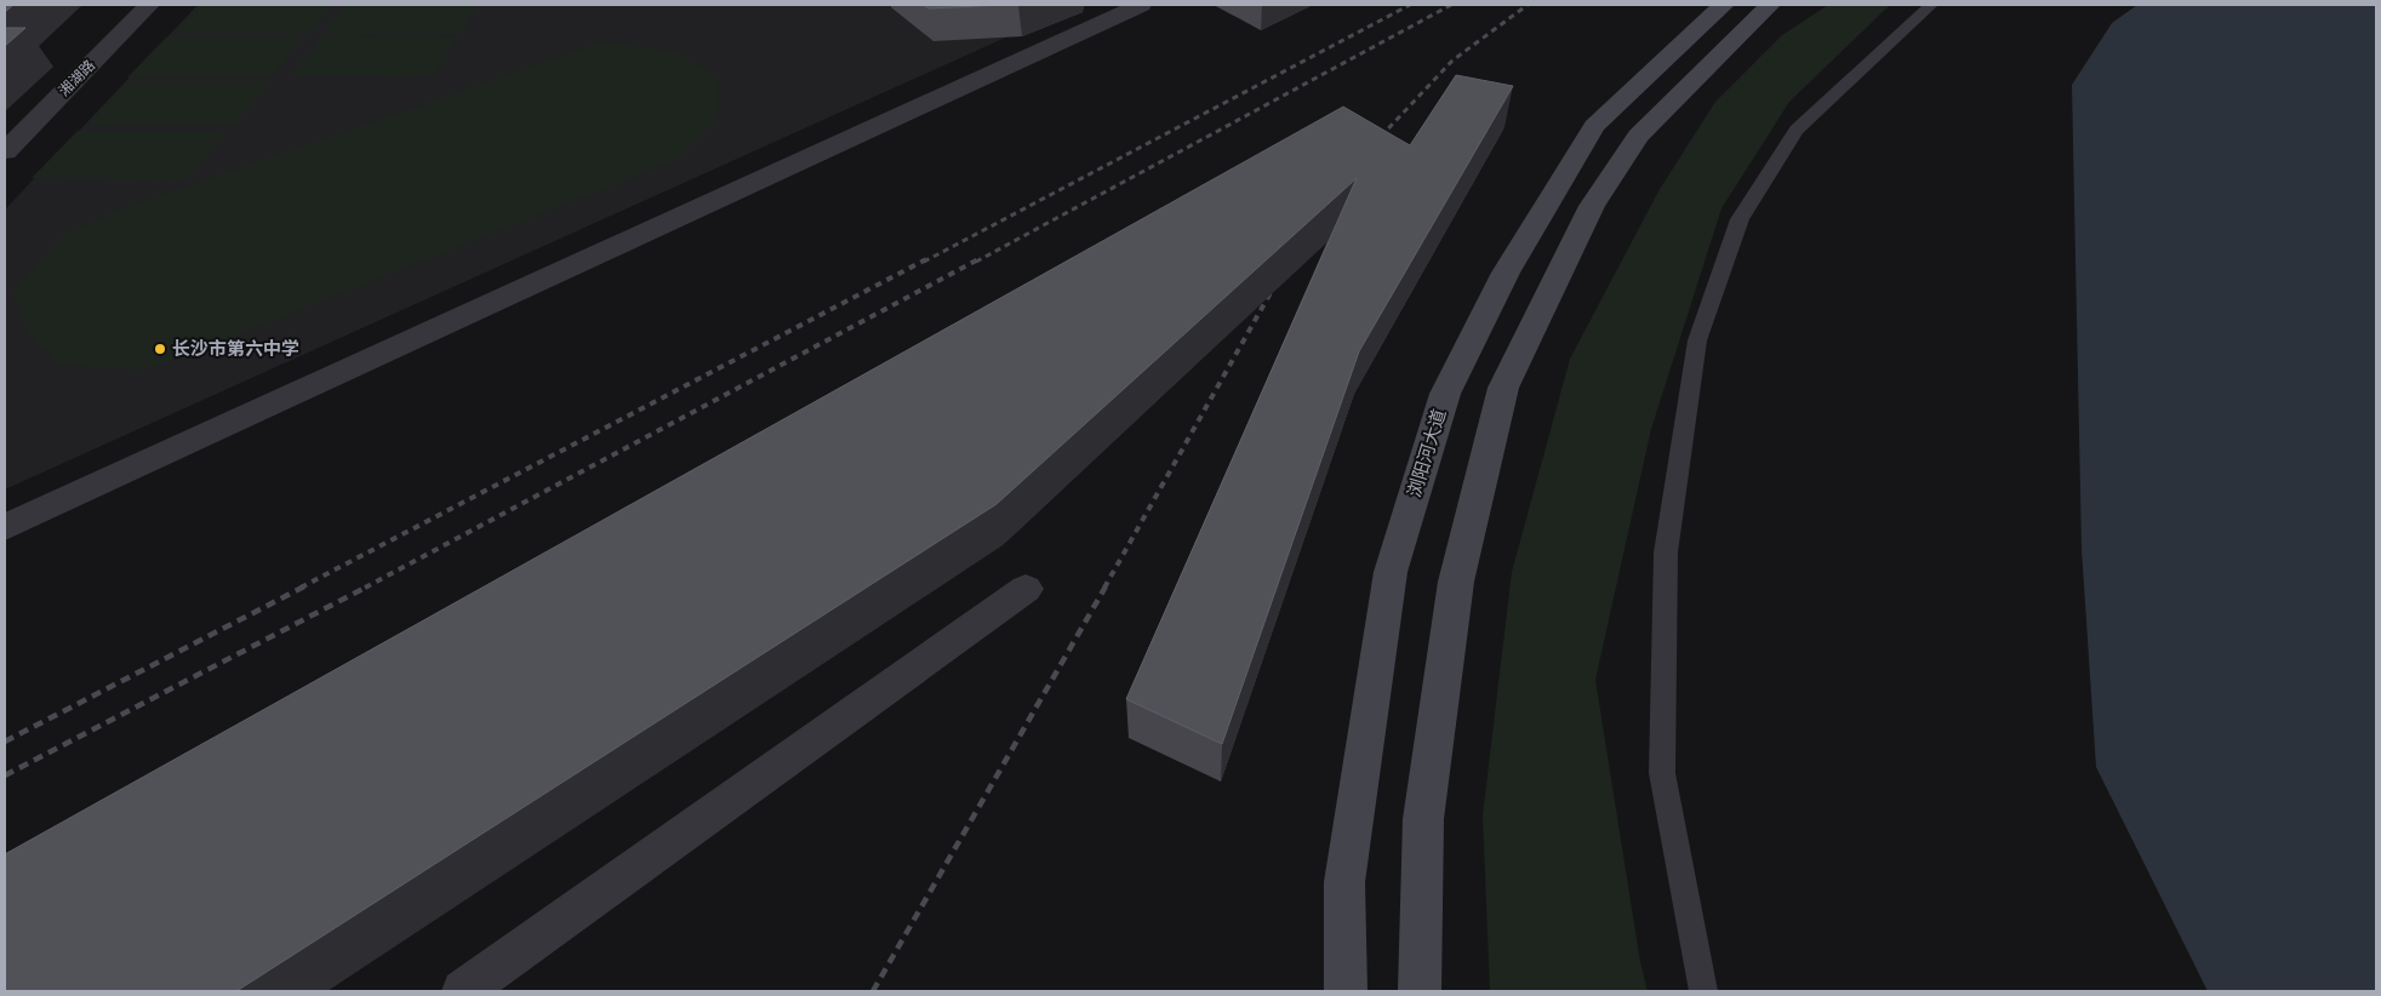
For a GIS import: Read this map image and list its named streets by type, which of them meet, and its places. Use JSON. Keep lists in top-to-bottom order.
{
  "streets": {
    "main road": ["浏阳河大道"],
    "street": ["湘湖路"]
  },
  "places": ["长沙市第六中学"]
}
